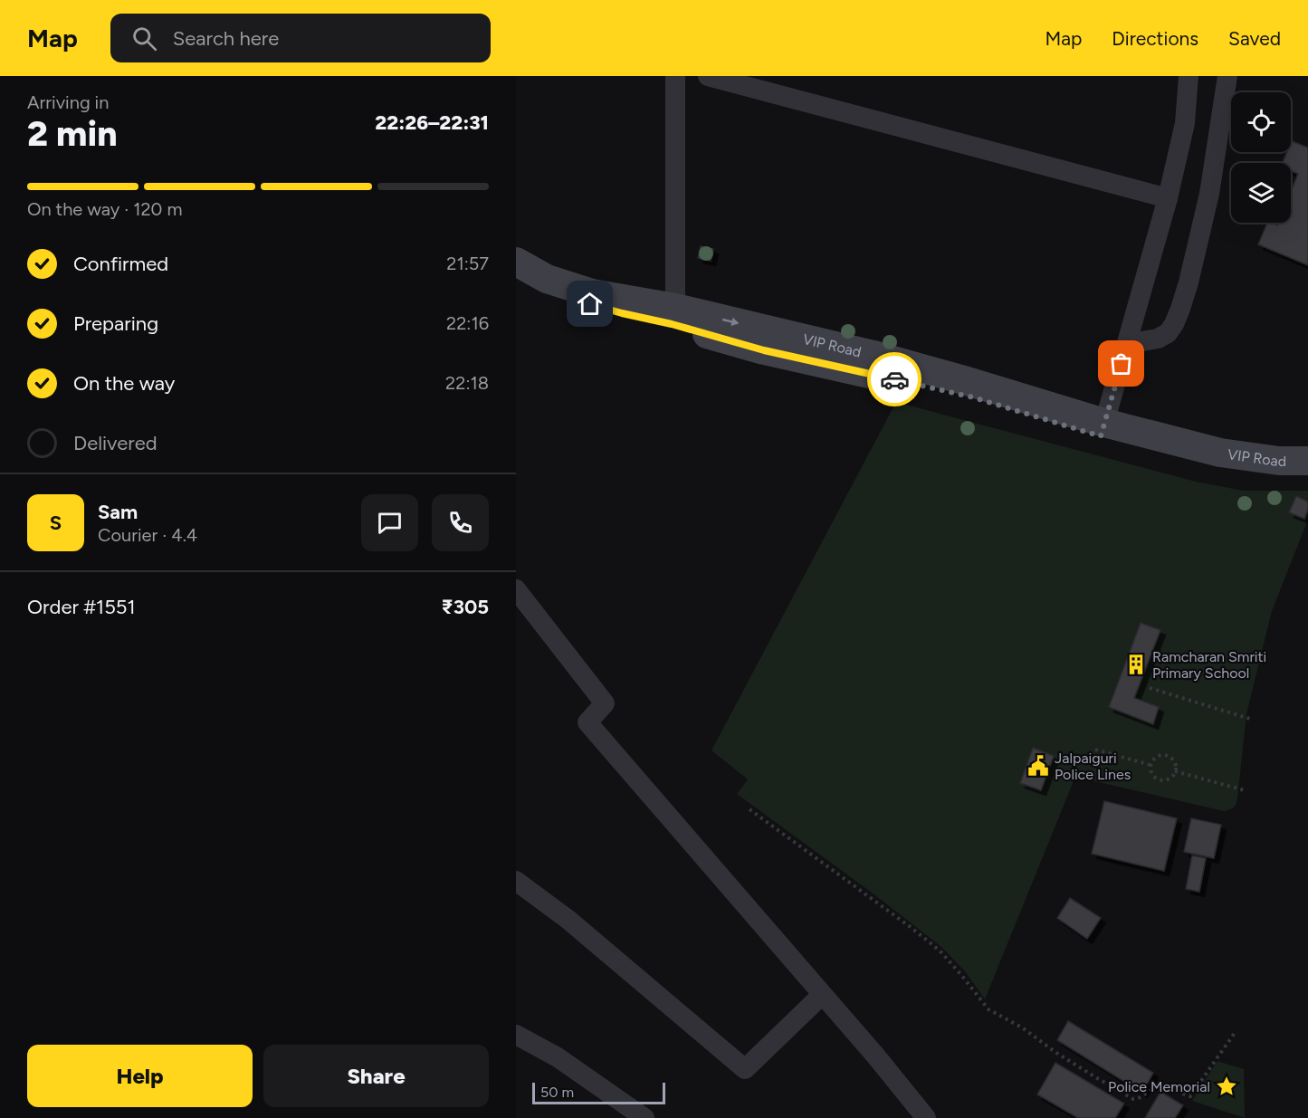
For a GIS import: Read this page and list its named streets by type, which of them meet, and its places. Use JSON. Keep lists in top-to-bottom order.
{
  "streets": {
    "street": ["VIP Road"]
  },
  "places": {
    "building": ["Ramcharan Smriti Primary School"],
    "public building": ["Jalpaiguri Police Lines"],
    "place": ["Police Memorial"]
  },
  "scale_bar": "50 m",
  "page": {
    "header": "Map",
    "search": "Search here",
    "nav": ["Map", "Directions", "Saved"],
    "heading": ["2 min", "Arriving in", "22:26–22:31"],
    "panel": [
      "Sam",
      "Courier · 4.4",
      "Order #1551",
      "₹305"
    ],
    "bar": "On the way · 120 m",
    "list": [
      ["Confirmed", "21:57"],
      ["Preparing", "22:16"],
      ["On the way", "22:18"],
      "Delivered"
    ],
    "round": "S",
    "buttons": ["Help", "Share"],
    "scale": "50 m"
  }
}
